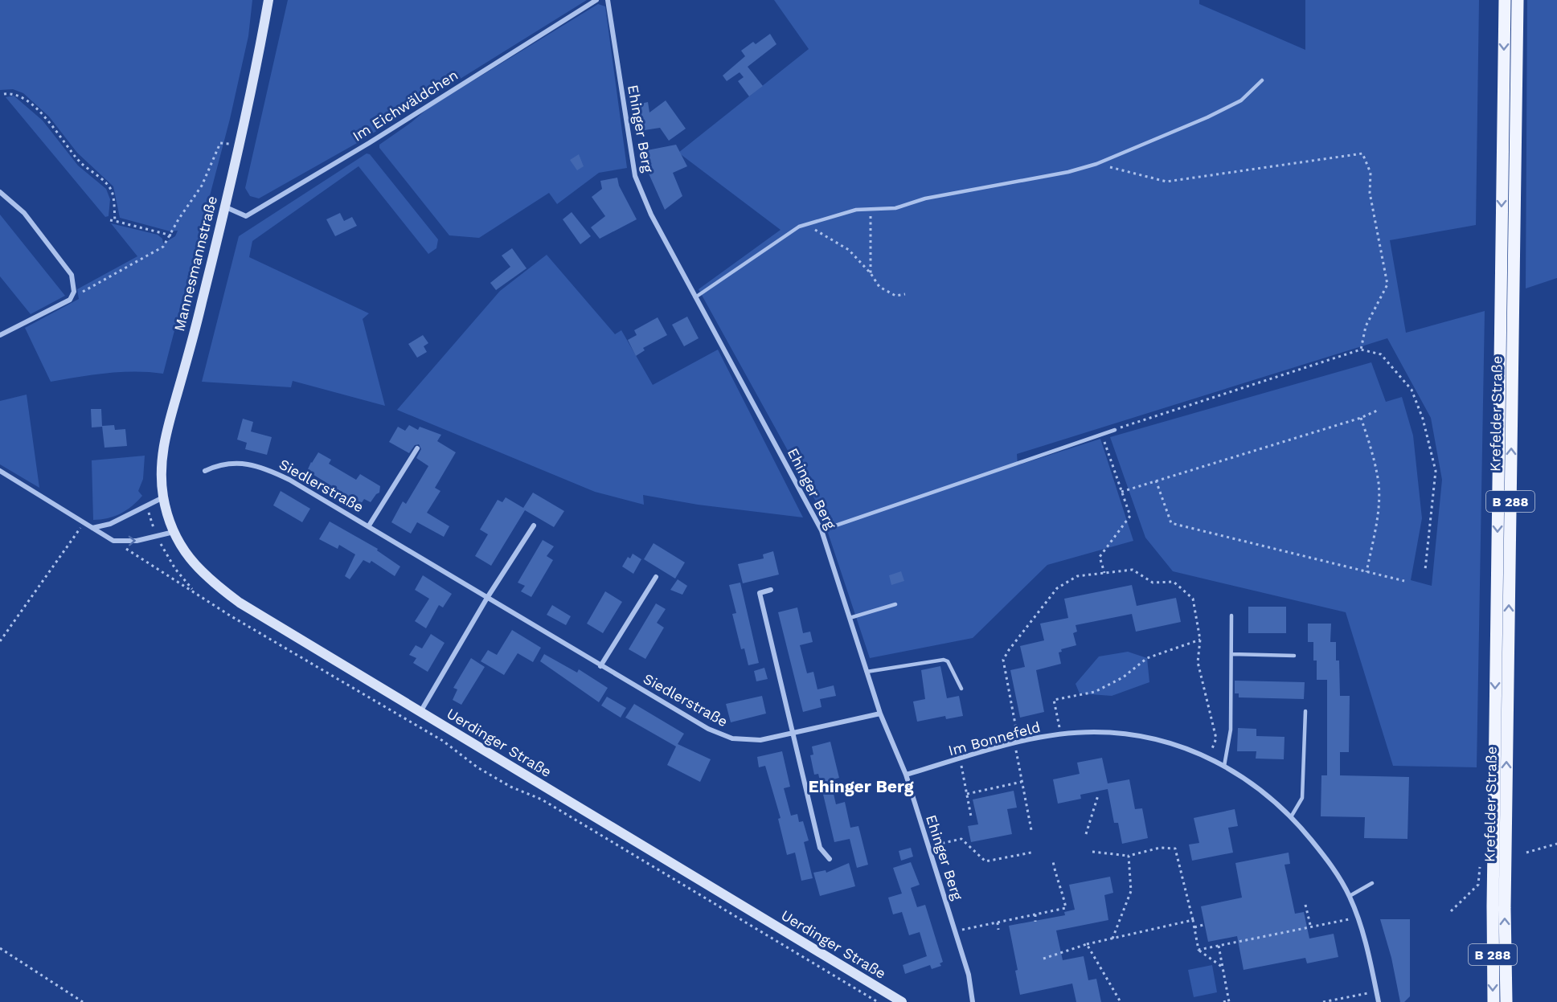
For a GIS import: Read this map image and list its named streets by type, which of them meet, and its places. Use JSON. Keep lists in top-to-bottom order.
{
  "streets": {
    "main road": [
      "Mannesmannstraße",
      "Krefelder Straße",
      "B 288",
      "Uerdinger Straße"
    ],
    "street": [
      "Im Eichwäldchen",
      "Ehinger Berg",
      "Siedlerstraße",
      "Im Bonnefeld"
    ]
  },
  "crossings": [
    ["Im Eichwäldchen", "Mannesmannstraße"],
    ["Ehinger Berg", "Siedlerstraße"],
    ["Ehinger Berg", "Im Bonnefeld"],
    ["Mannesmannstraße", "Uerdinger Straße"]
  ],
  "districts": ["Ehinger Berg"]
}
